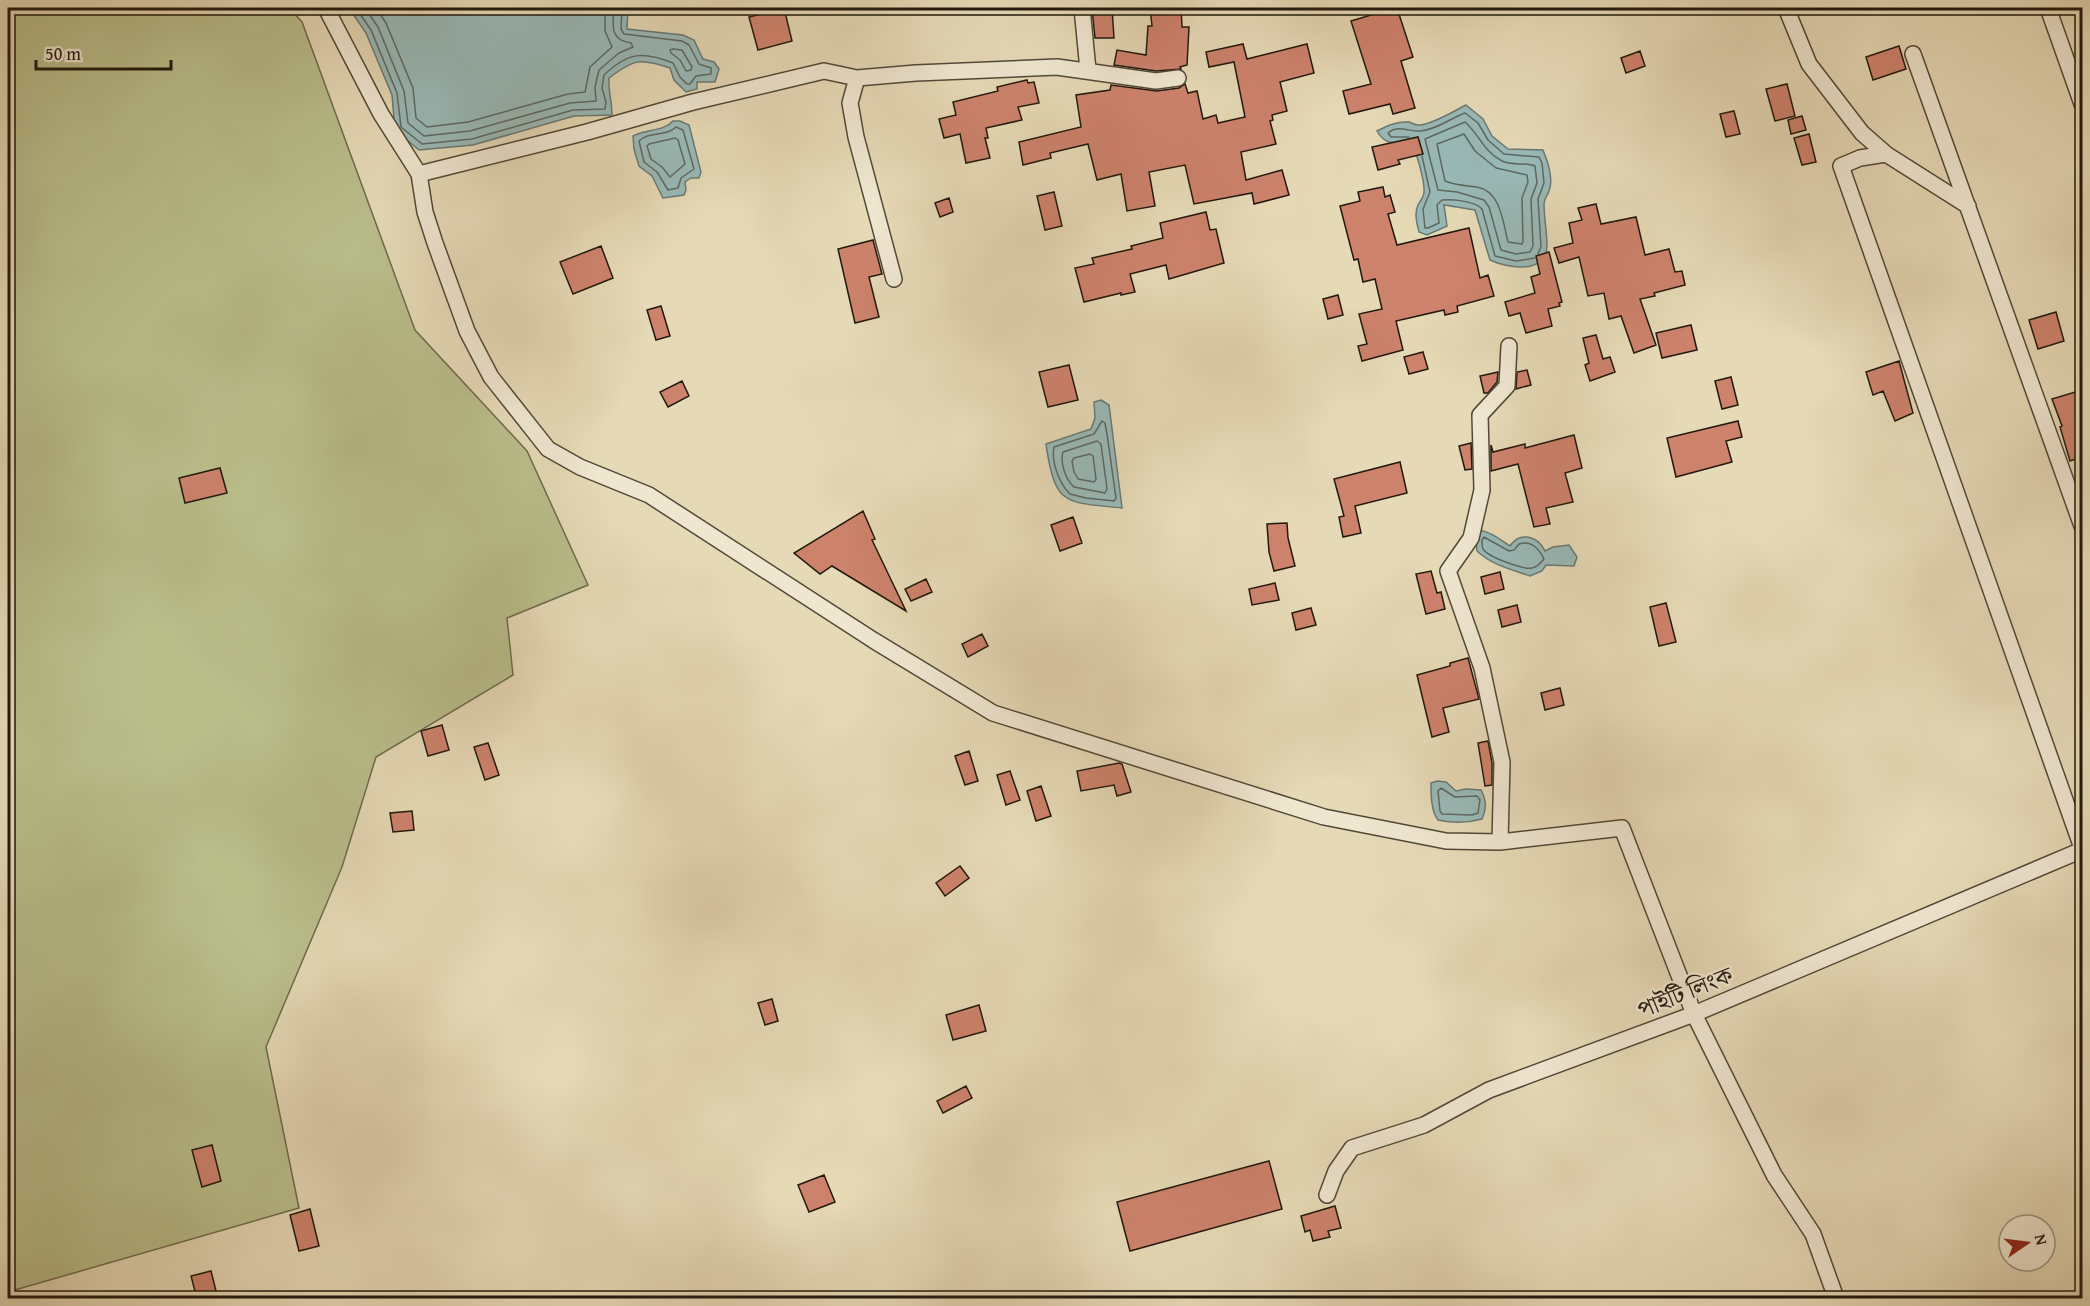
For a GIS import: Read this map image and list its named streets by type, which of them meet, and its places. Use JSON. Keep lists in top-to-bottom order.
{
  "streets": {
    "street": ["পাইটি লিংক"]
  },
  "scale_bar": "50 m",
  "north": "right"
}
